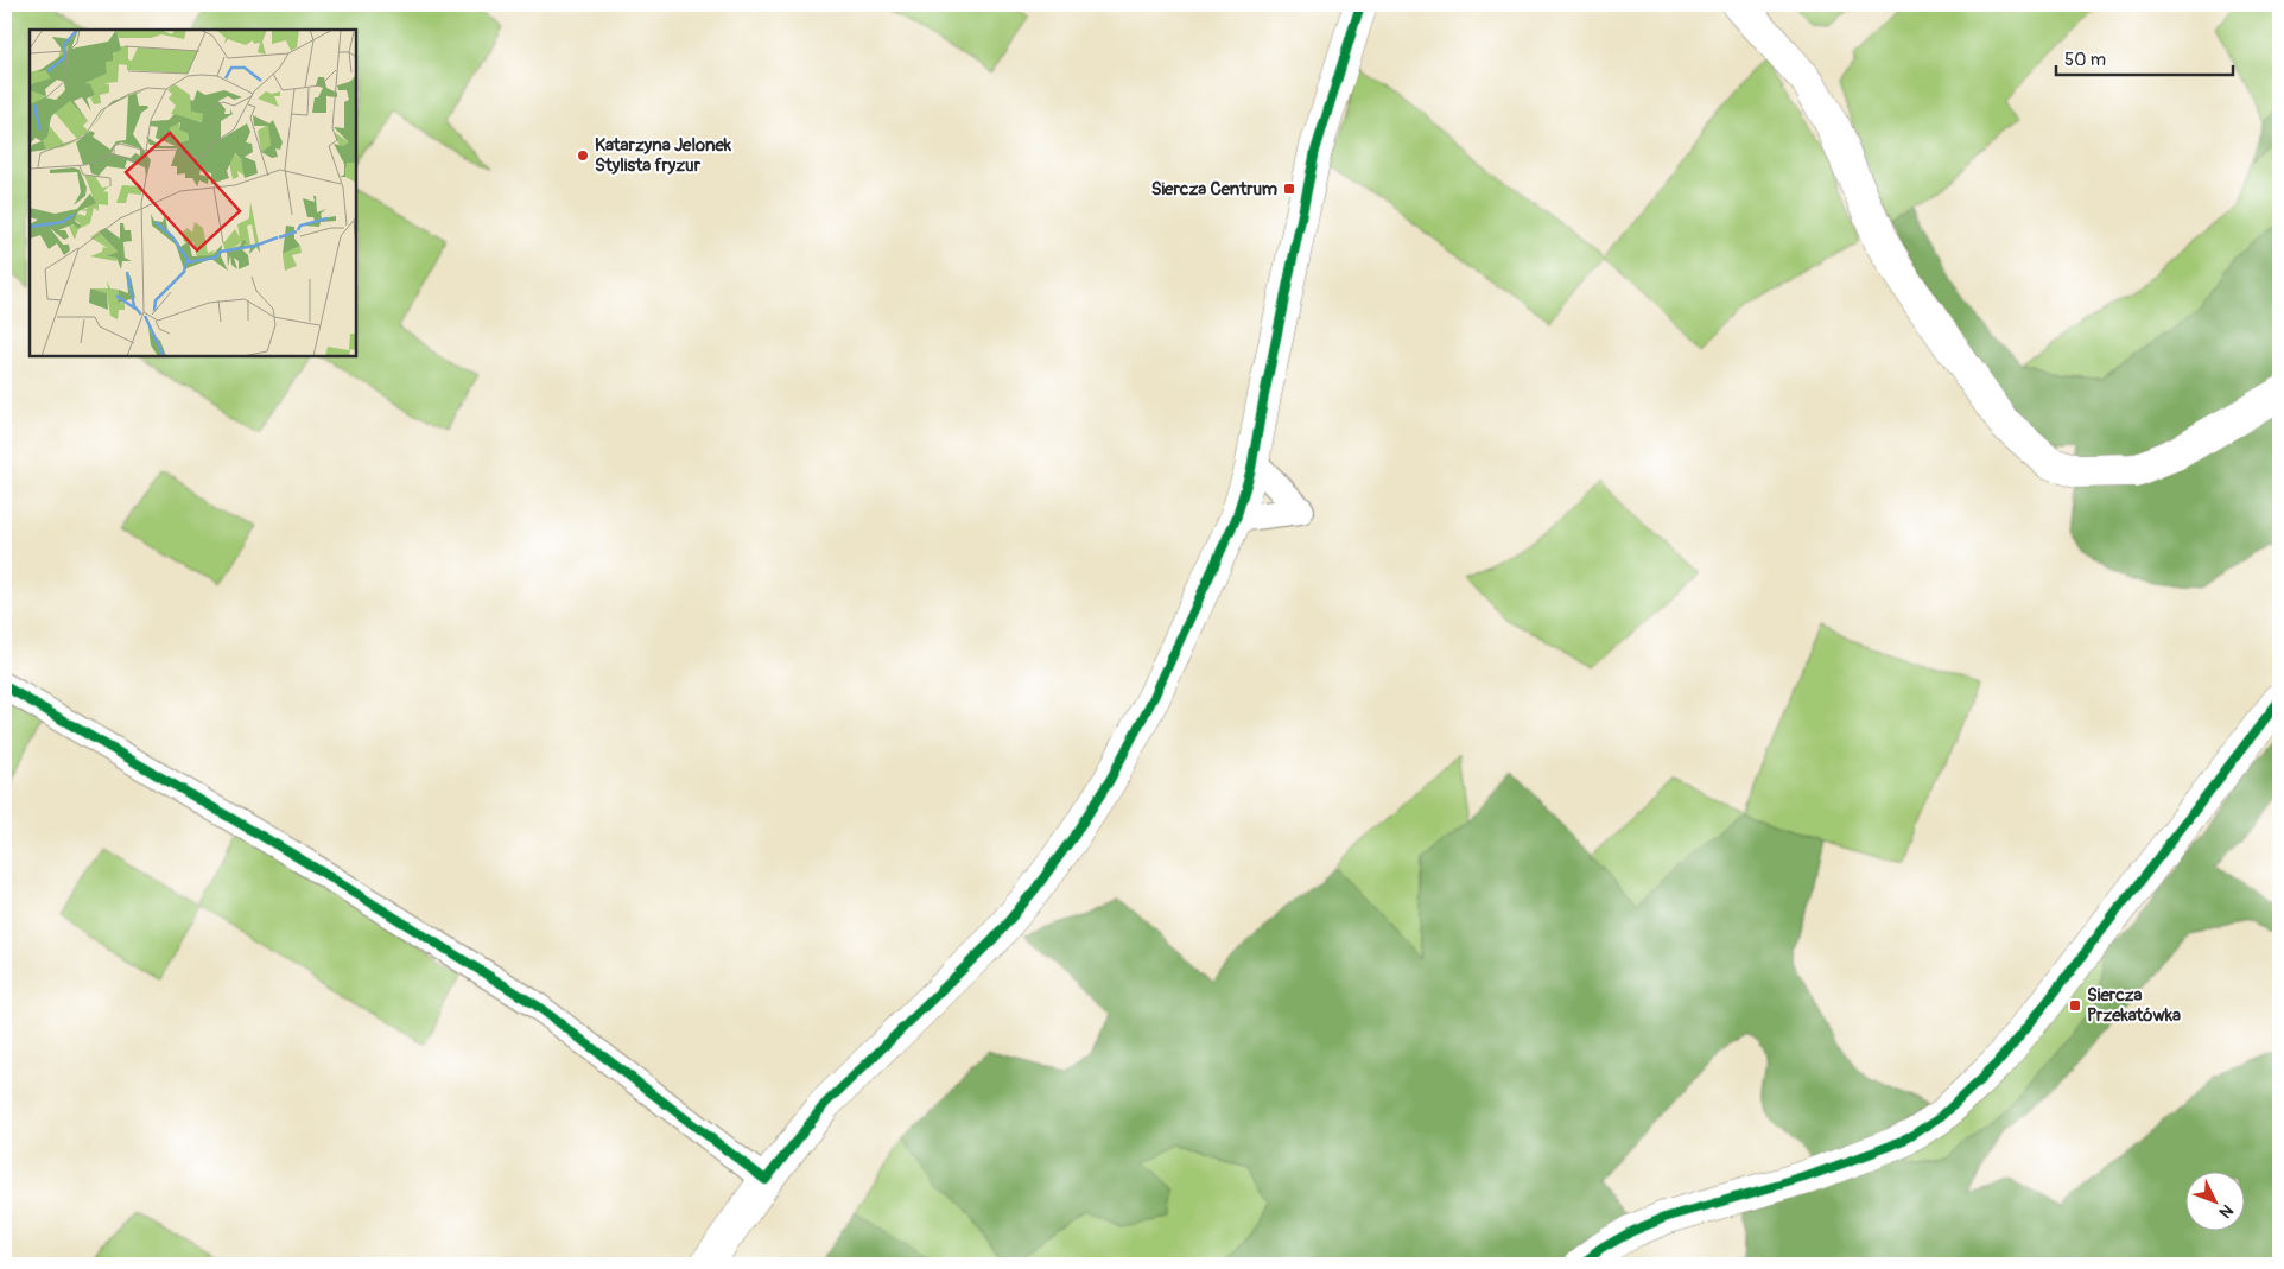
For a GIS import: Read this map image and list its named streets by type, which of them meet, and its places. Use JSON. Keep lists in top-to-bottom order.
{
  "places": {
    "other": ["Katarzyna Jelonek Stylista fryzur"],
    "transit": ["Siercza Centrum", "Siercza Przekatówka"]
  },
  "scale_bar": "50 m",
  "north": "bottom right"
}
